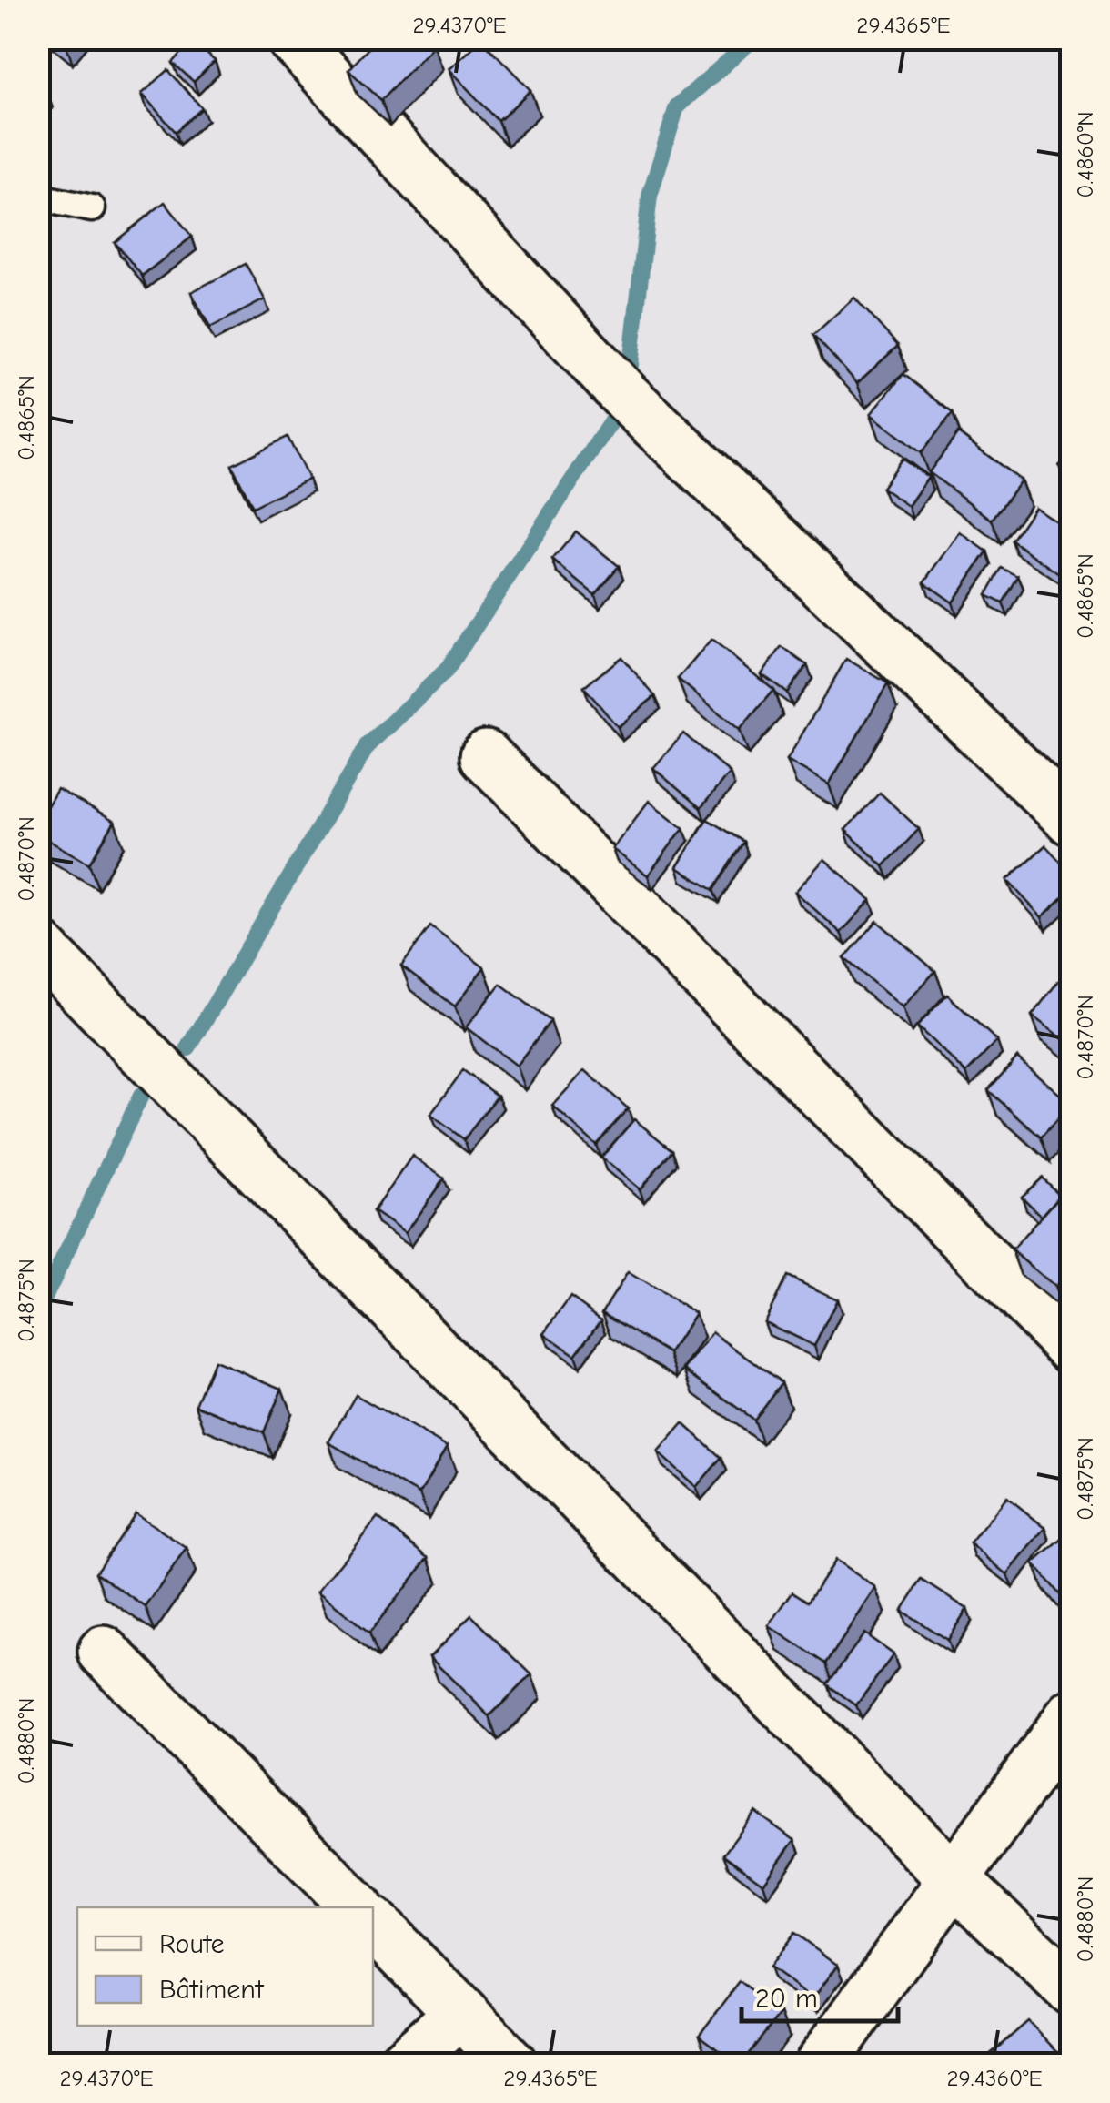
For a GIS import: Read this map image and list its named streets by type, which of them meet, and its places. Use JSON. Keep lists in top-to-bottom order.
{
  "legend": ["Route", "Bâtiment"],
  "scale_bar": "20 m",
  "coordinates": [
    "29.4370°E",
    "29.4365°E",
    "0.4860°N",
    "0.4865°N",
    "0.4870°N",
    "0.4875°N",
    "0.4880°N",
    "29.4360°E"
  ]
}
